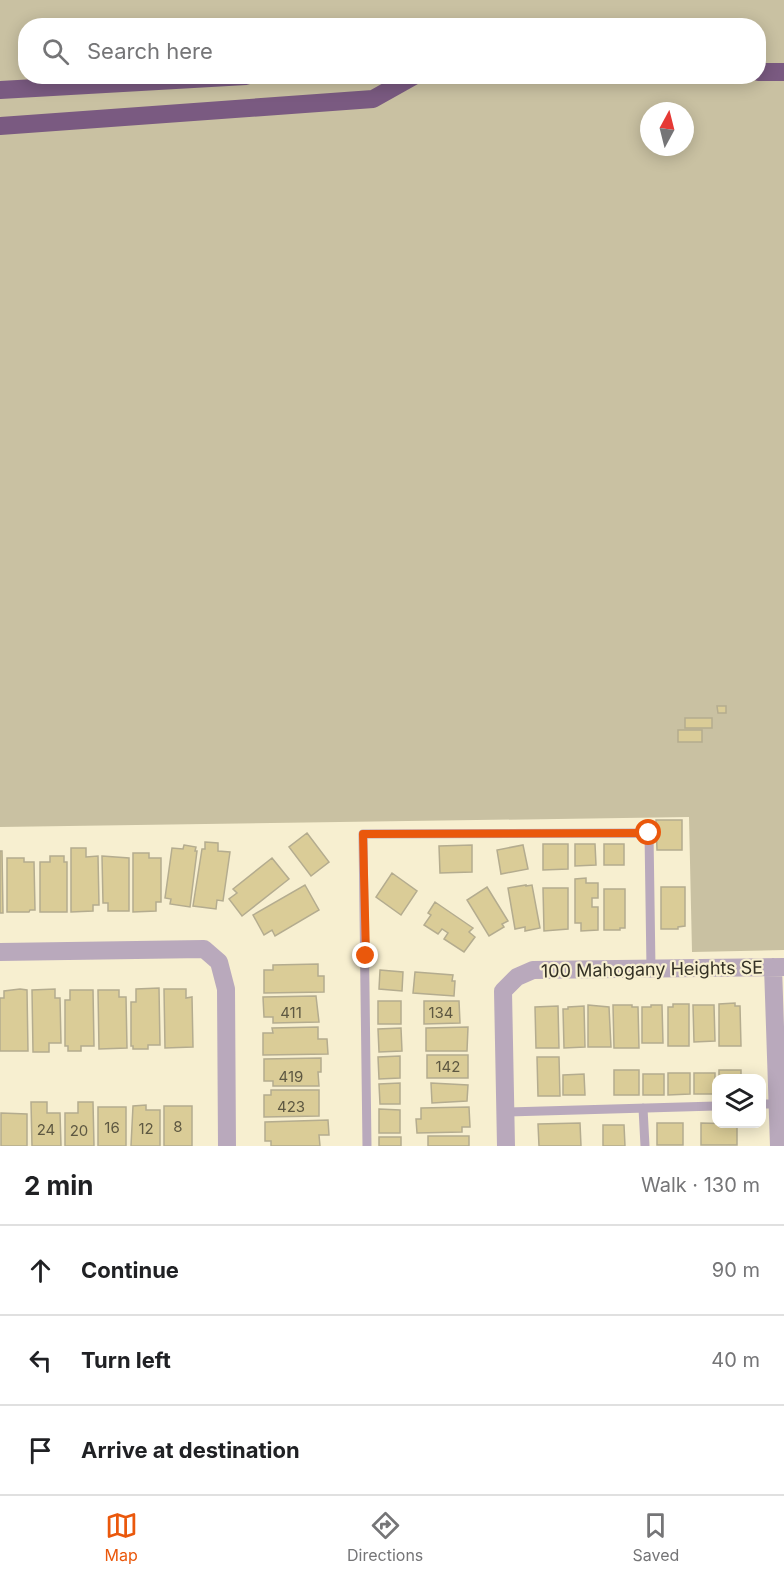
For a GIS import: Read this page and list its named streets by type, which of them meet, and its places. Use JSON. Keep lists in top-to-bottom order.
{
  "streets": {
    "street": ["100 Mahogany Heights SE"]
  },
  "house_numbers": [
    "411",
    "134",
    "142",
    "419",
    "423",
    "8",
    "16",
    "12",
    "24",
    "20"
  ],
  "north": "top",
  "page": {
    "search": "Search here",
    "heading": ["2 min", "Walk · 130 m"],
    "list": [
      ["Continue", "90 m"],
      ["Turn left", "40 m"],
      "Arrive at destination"
    ],
    "nav": ["Map", "Directions", "Saved"]
  }
}
